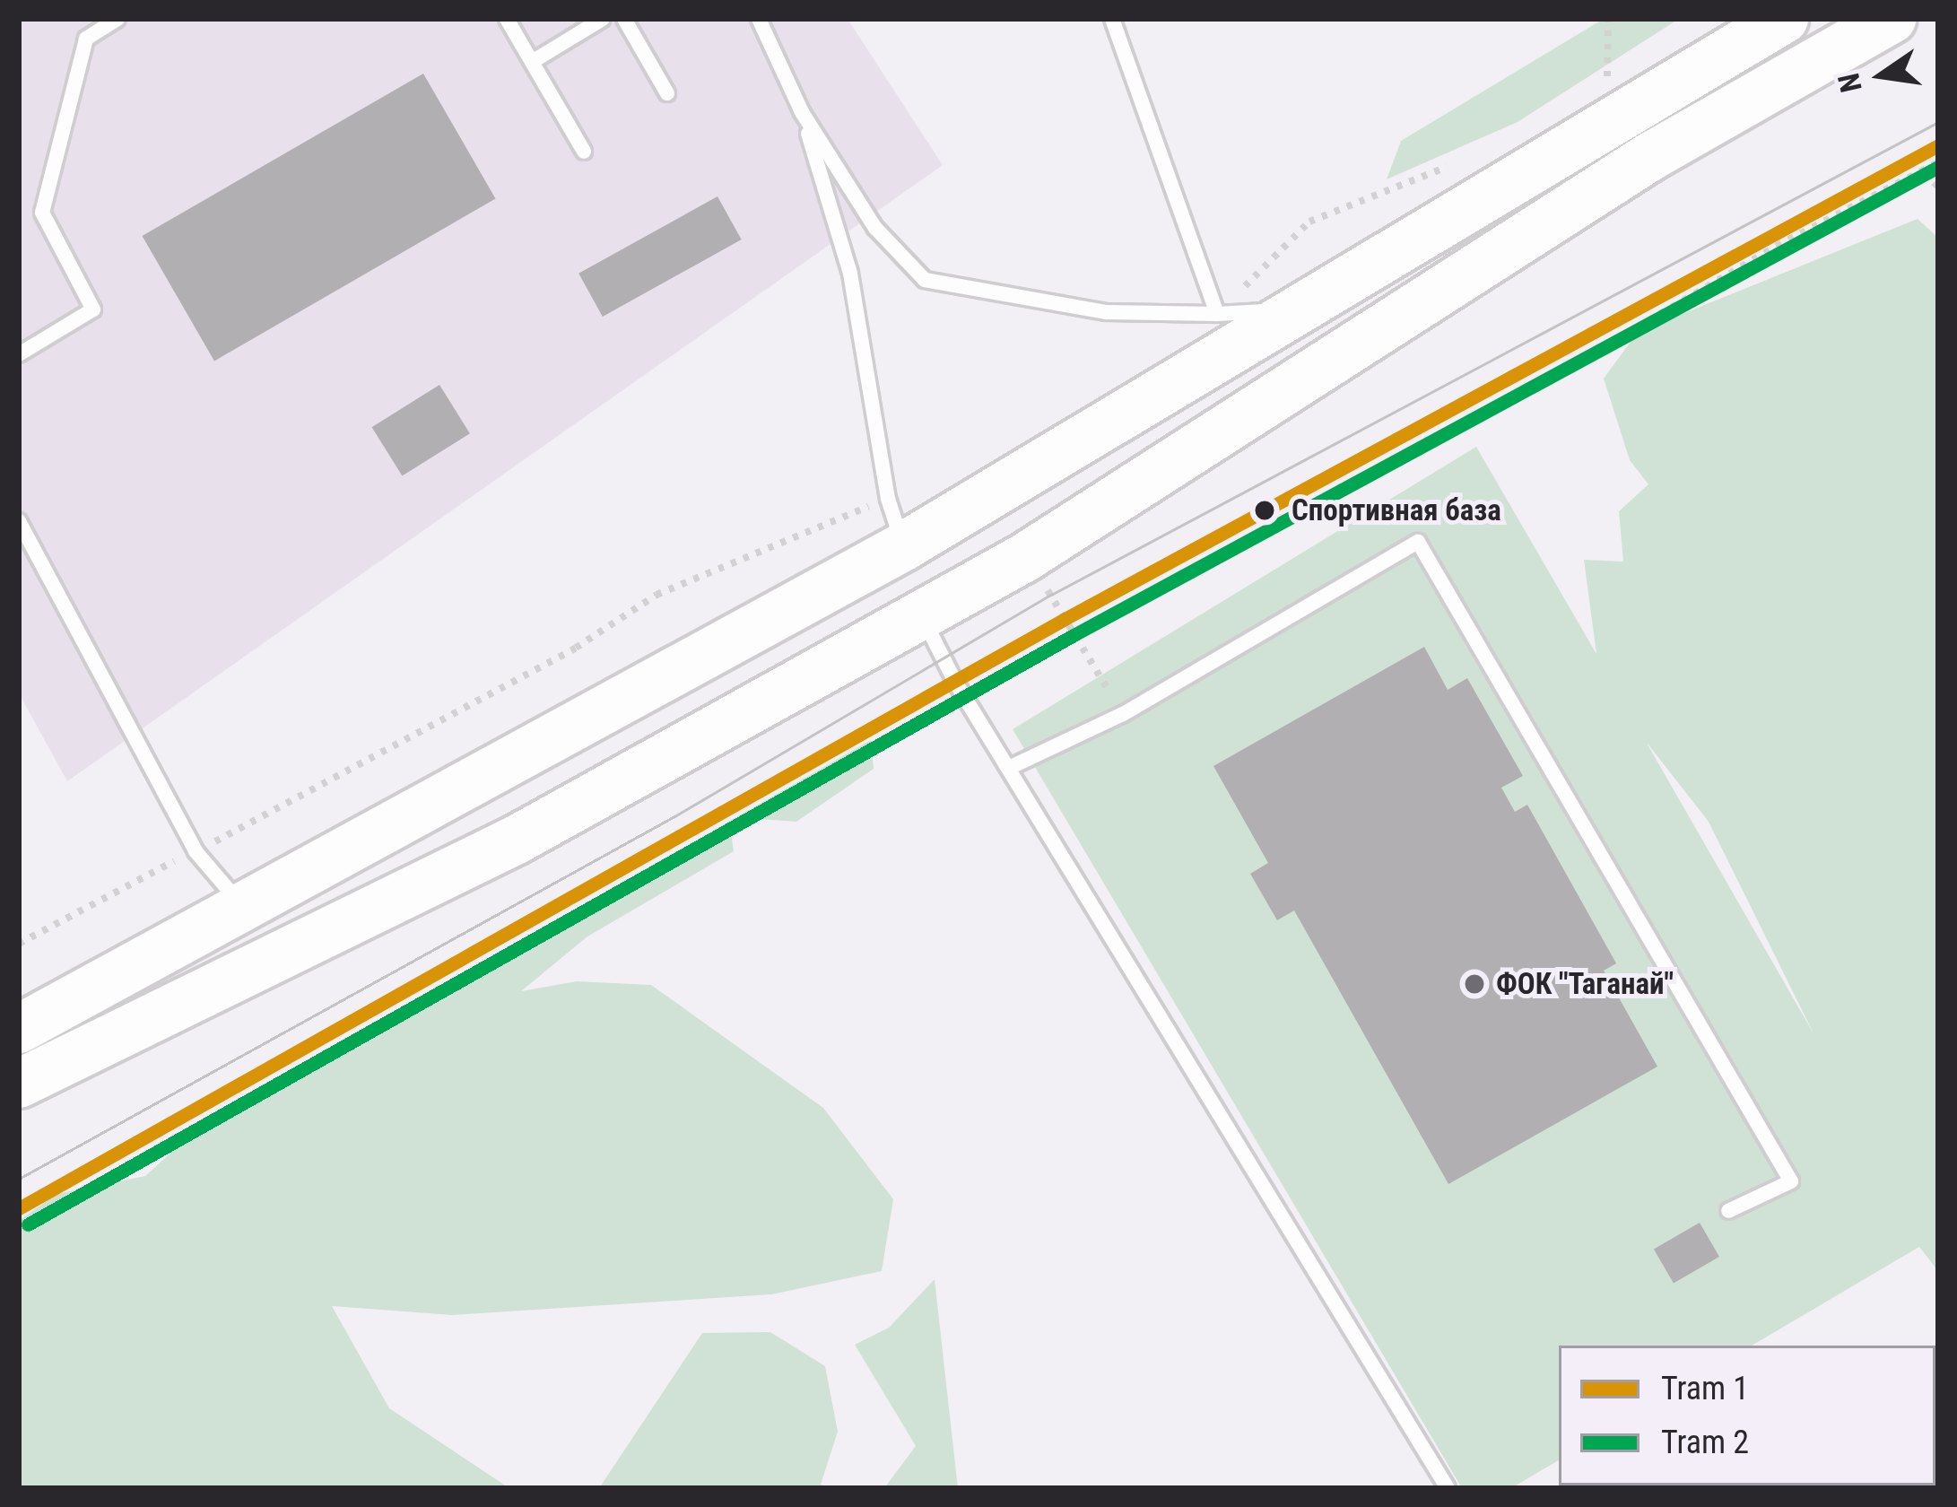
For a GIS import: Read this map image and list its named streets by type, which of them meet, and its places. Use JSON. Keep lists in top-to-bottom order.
{
  "places": ["Спортивная база", "ФОК \"Таганай\""],
  "lines": ["tram line 1", "tram line 2"],
  "legend": ["Tram 1", "Tram 2"],
  "north": "left"
}
